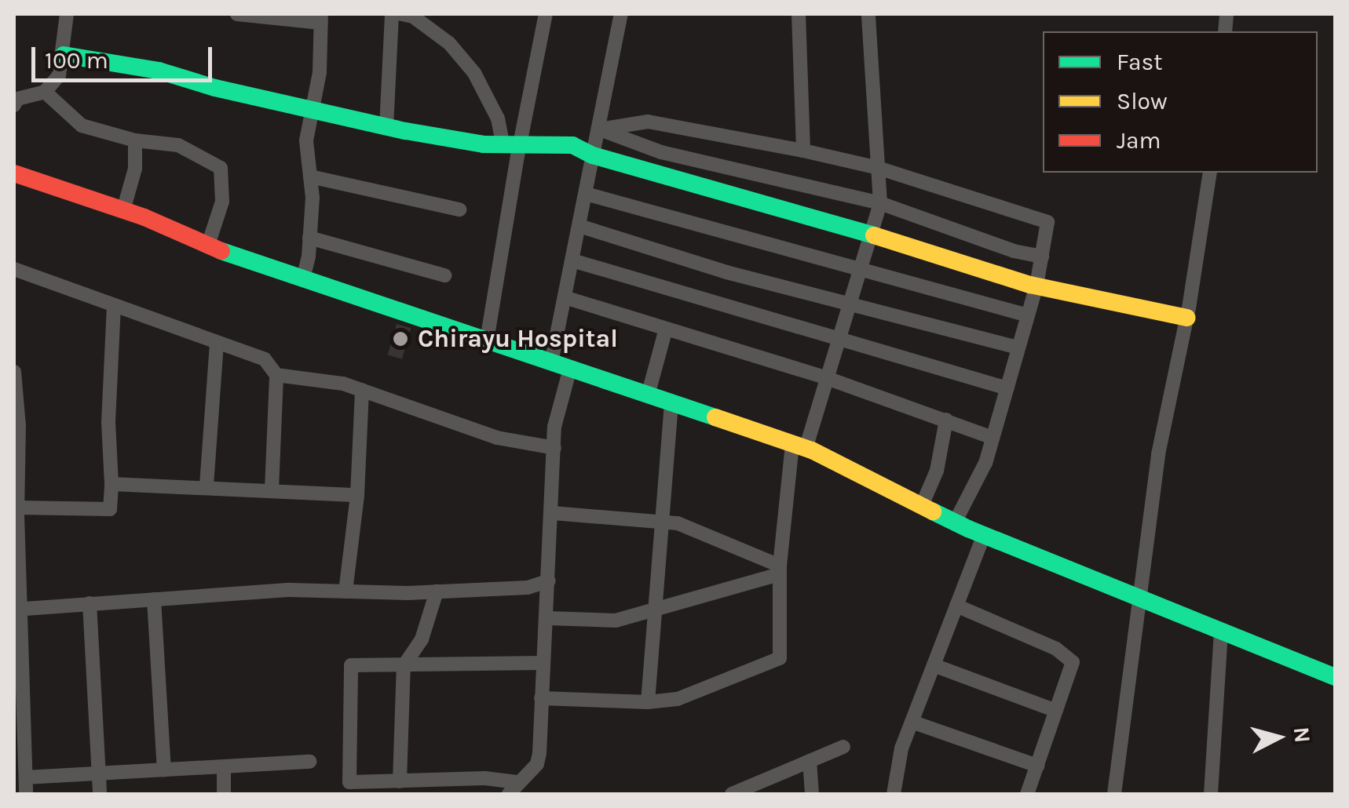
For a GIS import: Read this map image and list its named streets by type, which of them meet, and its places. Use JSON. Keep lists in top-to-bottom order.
{
  "places": ["Chirayu Hospital"],
  "legend": ["Fast", "Slow", "Jam"],
  "scale_bar": "100 m",
  "north": "right"
}
